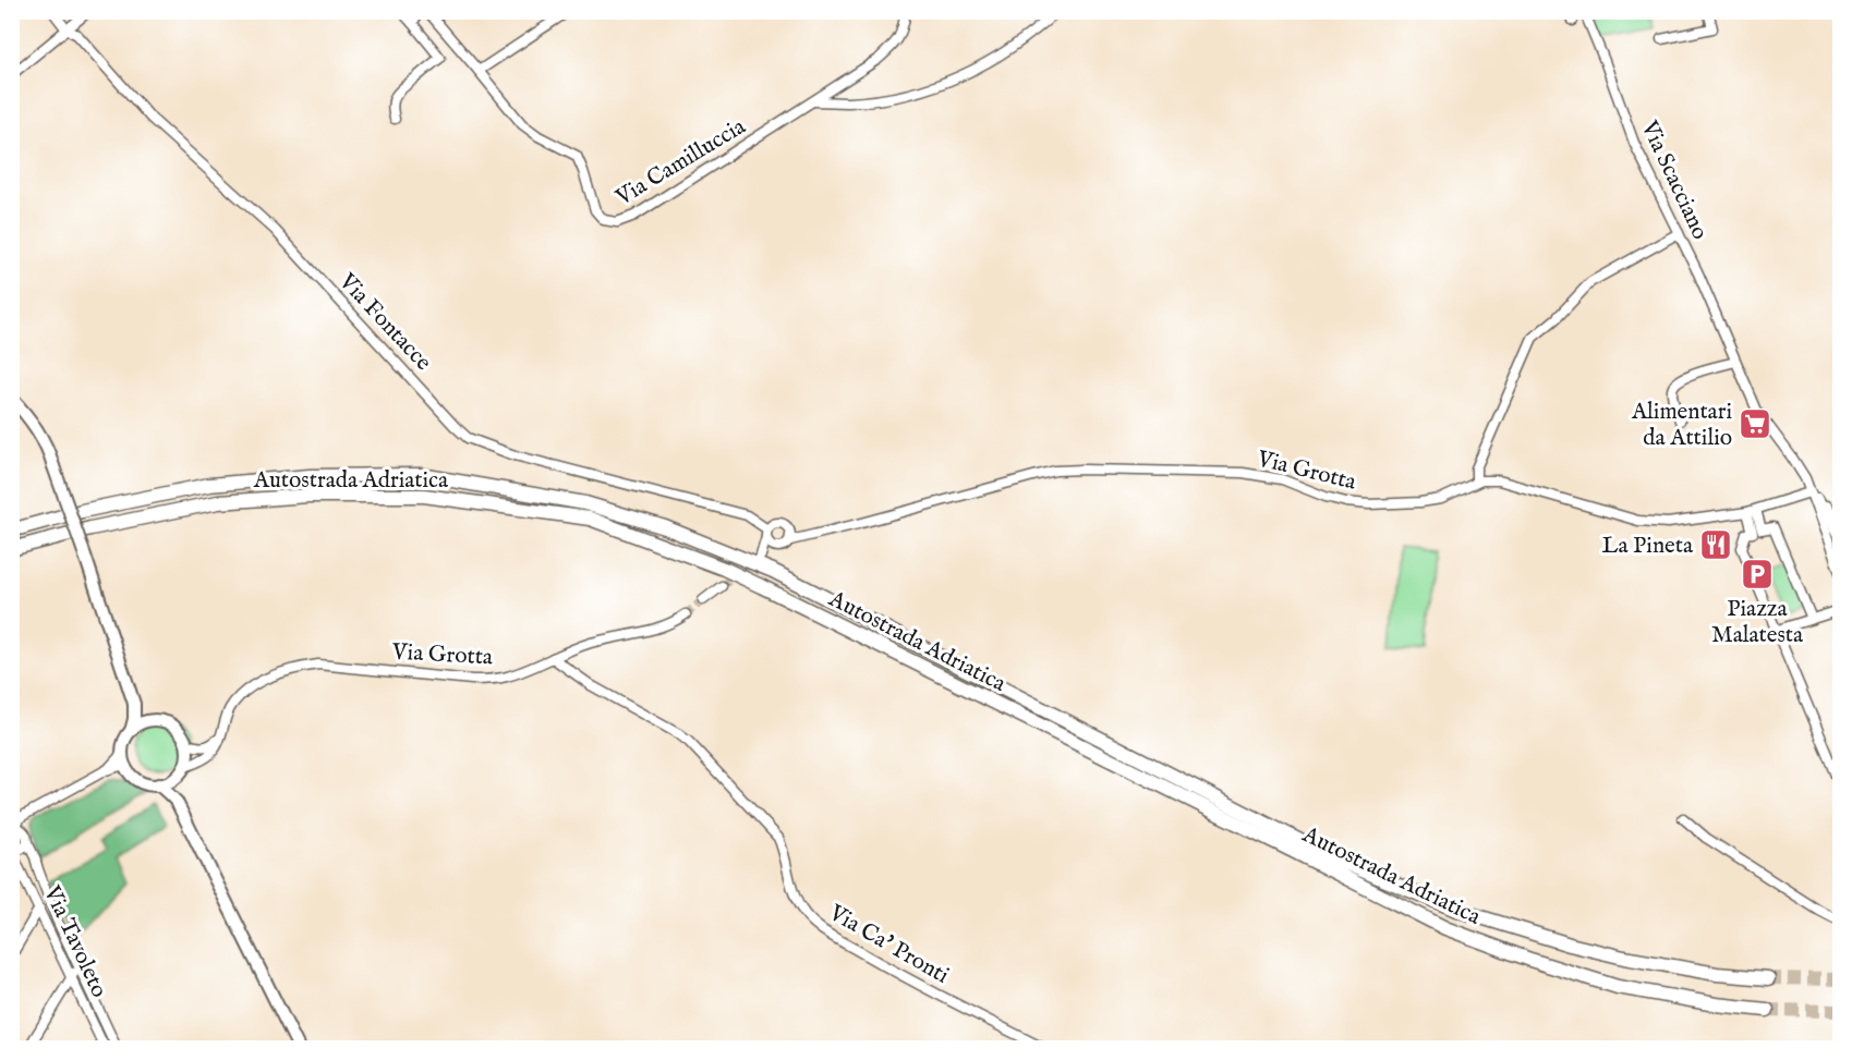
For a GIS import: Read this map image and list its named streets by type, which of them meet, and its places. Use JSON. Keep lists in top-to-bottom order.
{
  "streets": {
    "highway": ["Autostrada Adriatica"],
    "street": [
      "Via Camilluccia",
      "Via Scacciano",
      "Via Fontacce",
      "Via Grotta",
      "Via Tavoleto",
      "Via Ca' Pronti"
    ]
  },
  "crossings": [
    ["Via Scacciano", "Via Grotta"],
    ["Via Fontacce", "Via Grotta"],
    ["Via Grotta", "Via Ca' Pronti"]
  ],
  "places": {
    "supermarket": ["Alimentari da Attilio"],
    "restaurant": ["La Pineta"],
    "parking": ["Piazza Malatesta"]
  }
}
